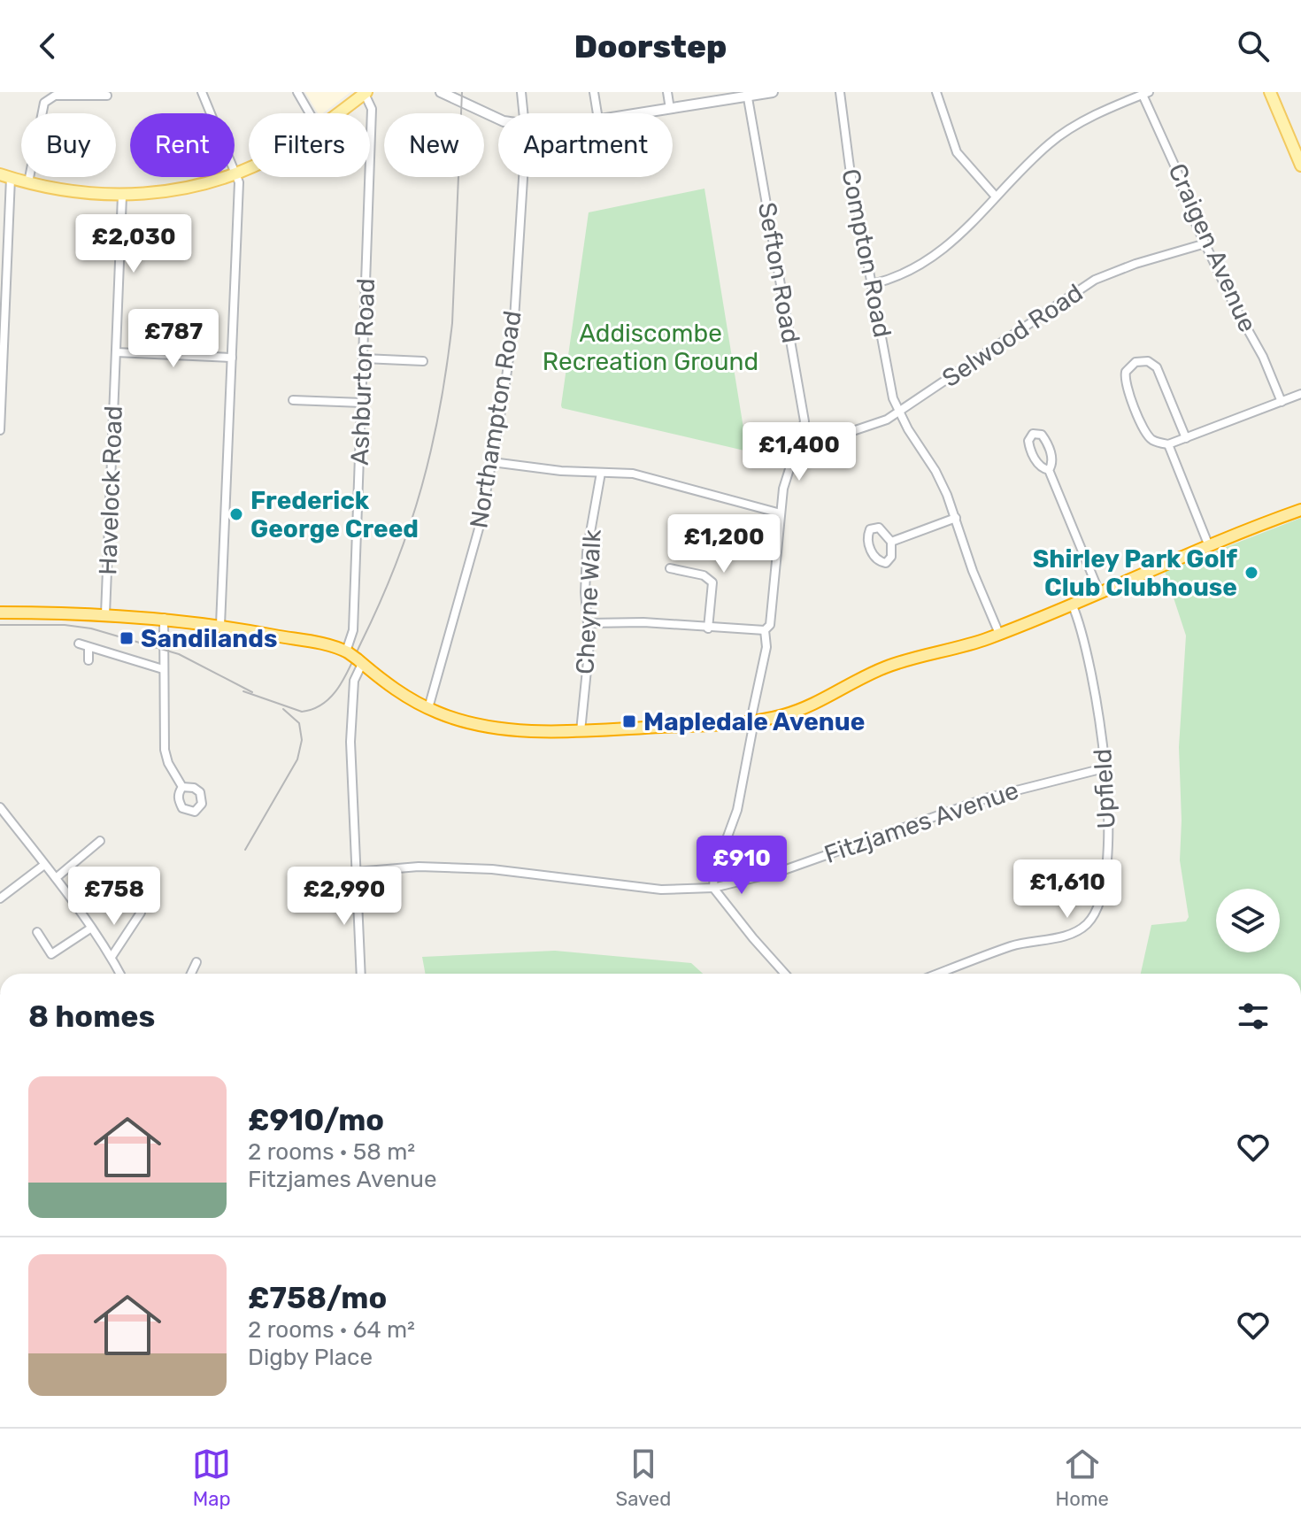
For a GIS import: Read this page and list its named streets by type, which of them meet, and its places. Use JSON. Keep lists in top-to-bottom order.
{
  "streets": {
    "street": [
      "Craigen Avenue",
      "Compton Road",
      "Sefton Road",
      "Selwood Road",
      "Ashburton Road",
      "Northampton Road",
      "Havelock Road",
      "Cheyne Walk",
      "Upfield",
      "Fitzjames Avenue"
    ]
  },
  "crossings": [
    ["Craigen Avenue", "Selwood Road"],
    ["Compton Road", "Selwood Road"],
    ["Sefton Road", "Selwood Road"],
    ["Upfield", "Fitzjames Avenue"]
  ],
  "parks": ["Addiscombe Recreation Ground"],
  "places": {
    "other": ["Frederick George Creed", "Shirley Park Golf Club Clubhouse"],
    "transit": ["Sandilands", "Mapledale Avenue"]
  },
  "page": {
    "header": "Doorstep",
    "chip": [
      "Buy",
      "Rent",
      "Filters",
      "New",
      "Apartment"
    ],
    "price": [
      "£2,030",
      "£787",
      "£1,400",
      "£1,200",
      "£910",
      "£1,610",
      "£758",
      "£2,990"
    ],
    "heading": "8 homes",
    "list": [
      {
        "name": "£910/mo",
        "note": "2 rooms · 58 m² · Fitzjames Avenue"
      },
      {
        "name": "£758/mo",
        "note": "2 rooms · 64 m² · Digby Place"
      }
    ],
    "tabs": ["Map", "Saved", "Home"]
  }
}
